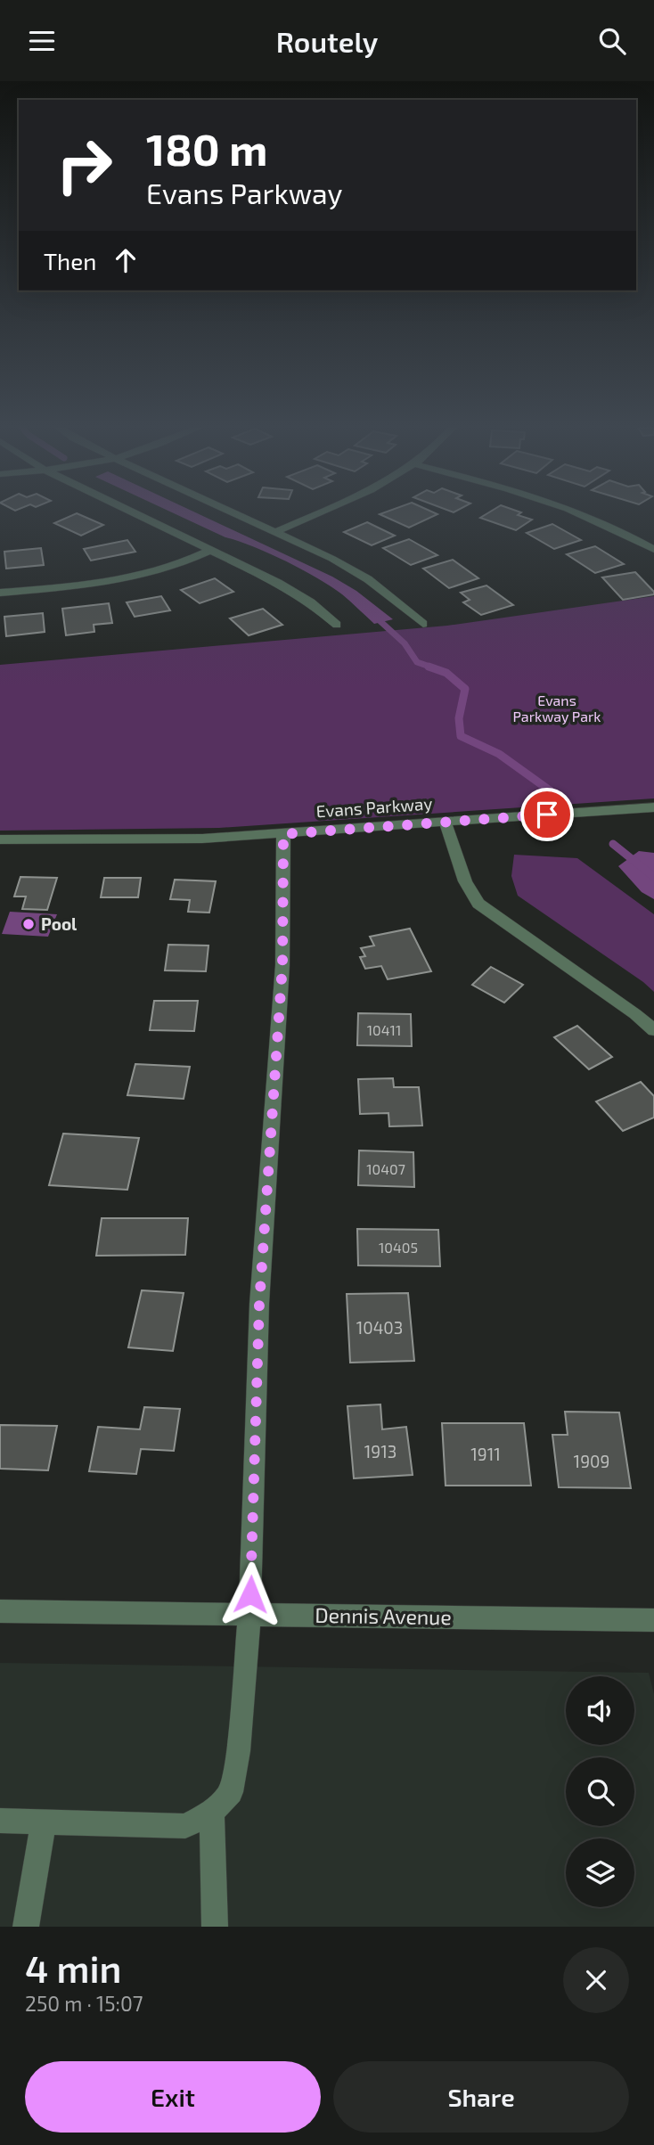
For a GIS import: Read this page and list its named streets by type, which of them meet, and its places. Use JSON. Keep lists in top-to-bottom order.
{
  "streets": {
    "street": ["Evans Parkway", "Dennis Avenue"]
  },
  "parks": ["Evans Parkway Park"],
  "places": ["Pool"],
  "house_numbers": [
    "10411",
    "10407",
    "10405",
    "10403",
    "1913",
    "1911",
    "1909"
  ],
  "page": {
    "header": "Routely",
    "turn": ["180 m", "Evans Parkway"],
    "then": "Then",
    "heading": ["4 min", "250 m · 15:07"],
    "buttons": ["Exit", "Share"]
  }
}
